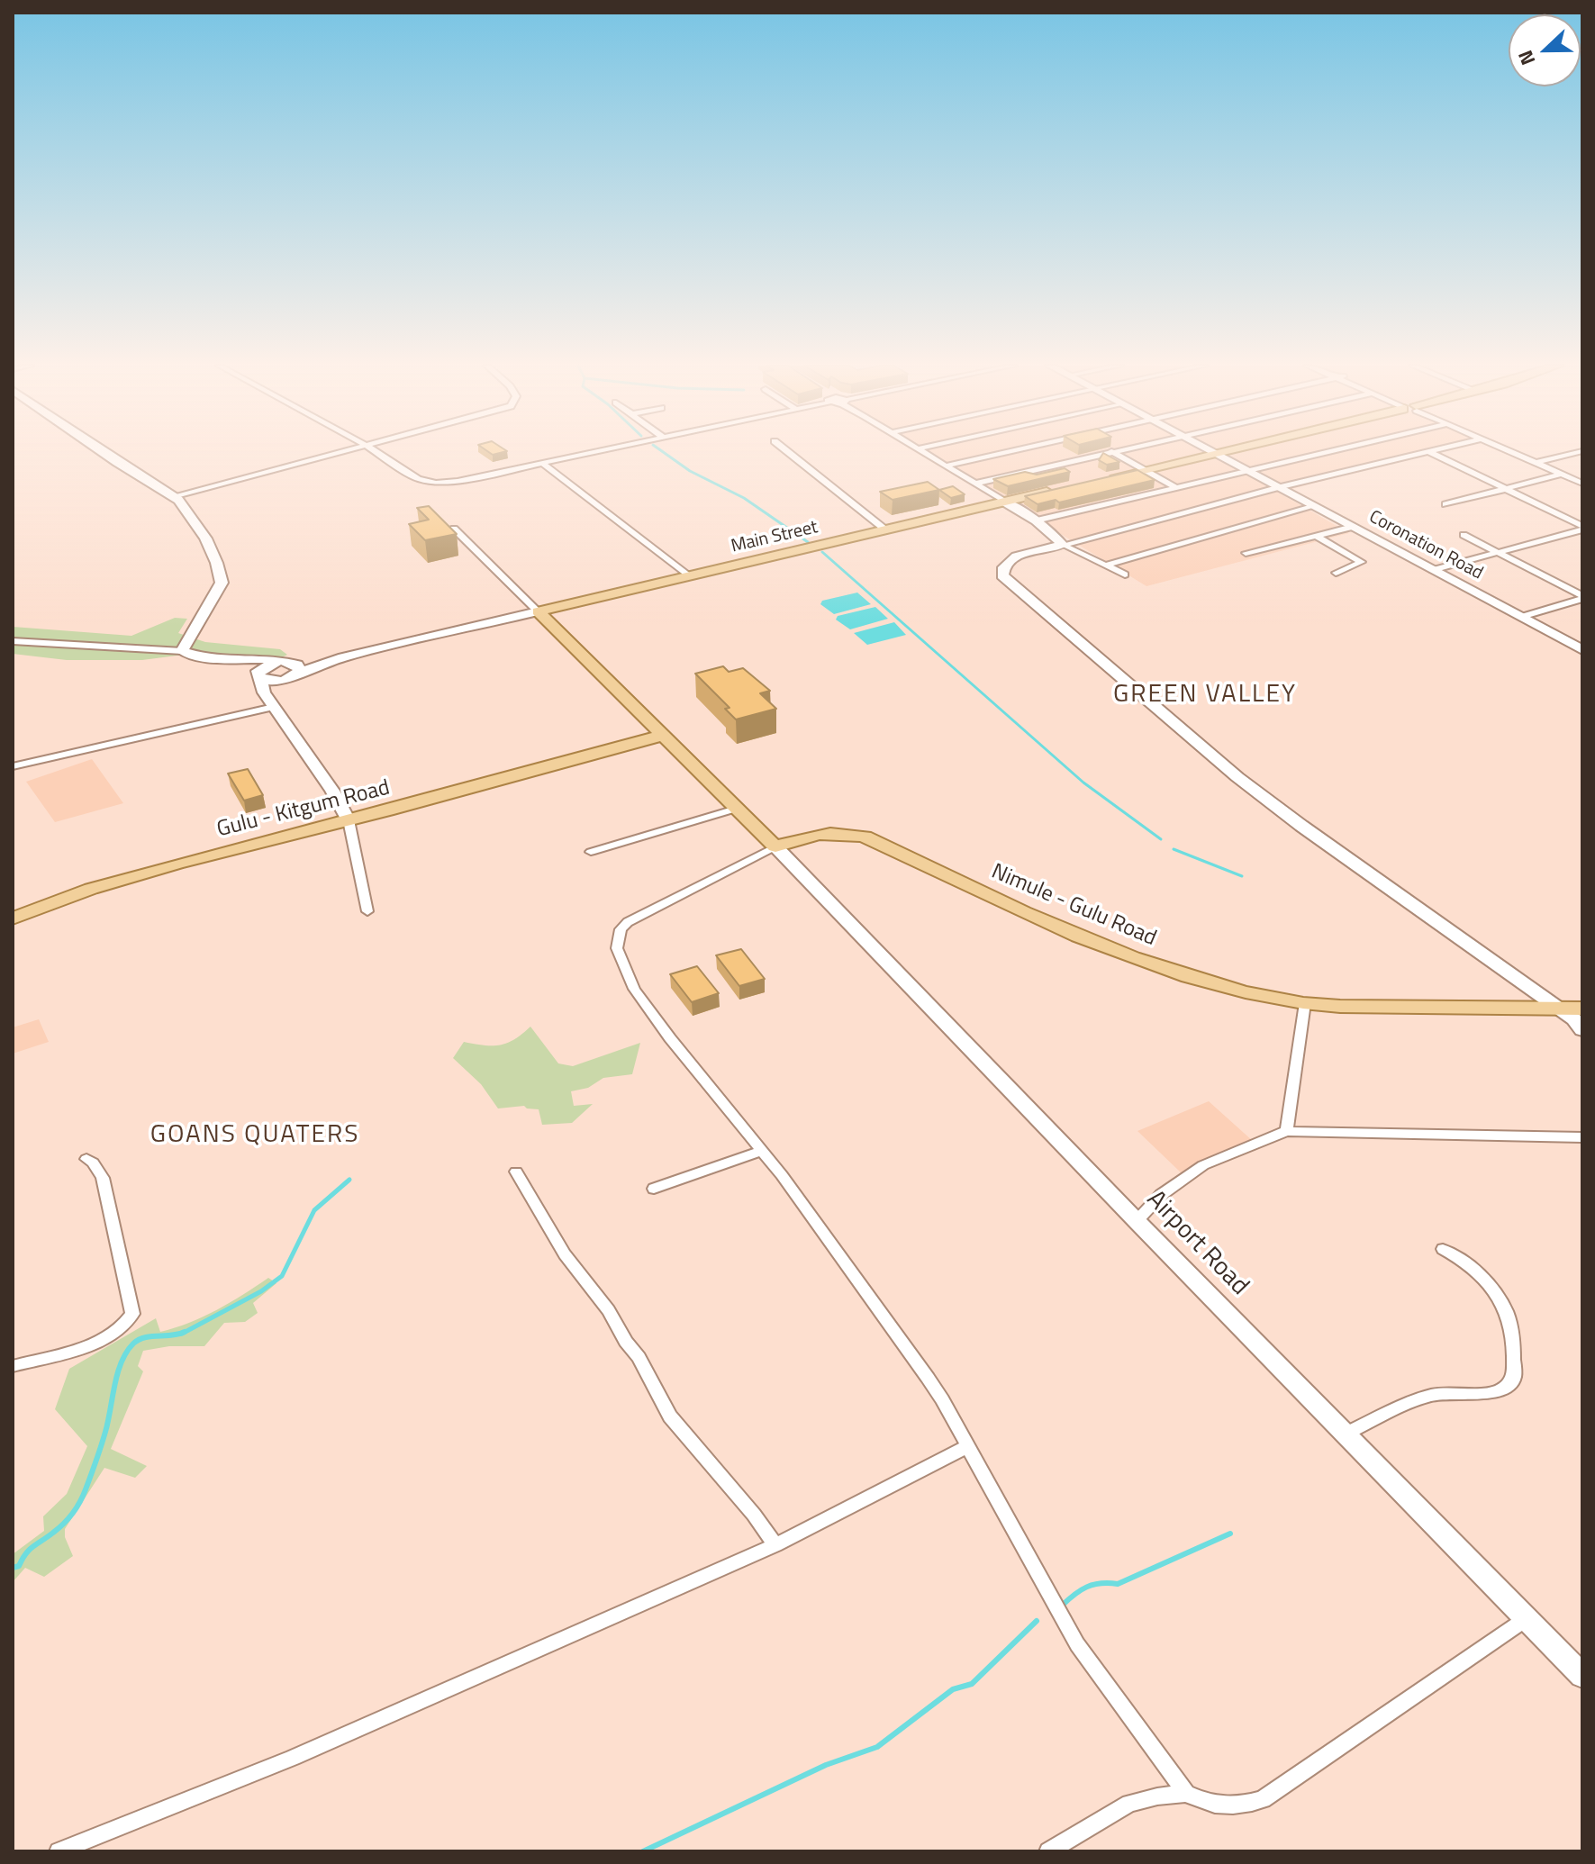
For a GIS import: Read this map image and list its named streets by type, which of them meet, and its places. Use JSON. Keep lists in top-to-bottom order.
{
  "streets": {
    "main road": ["Main Street", "Gulu - Kitgum Road", "Nimule - Gulu Road"],
    "street": ["Coronation Road", "Airport Road"]
  },
  "crossings": [
    ["Nimule - Gulu Road", "Airport Road"]
  ],
  "districts": ["GREEN VALLEY", "GOANS QUATERS"],
  "north": "left"
}
